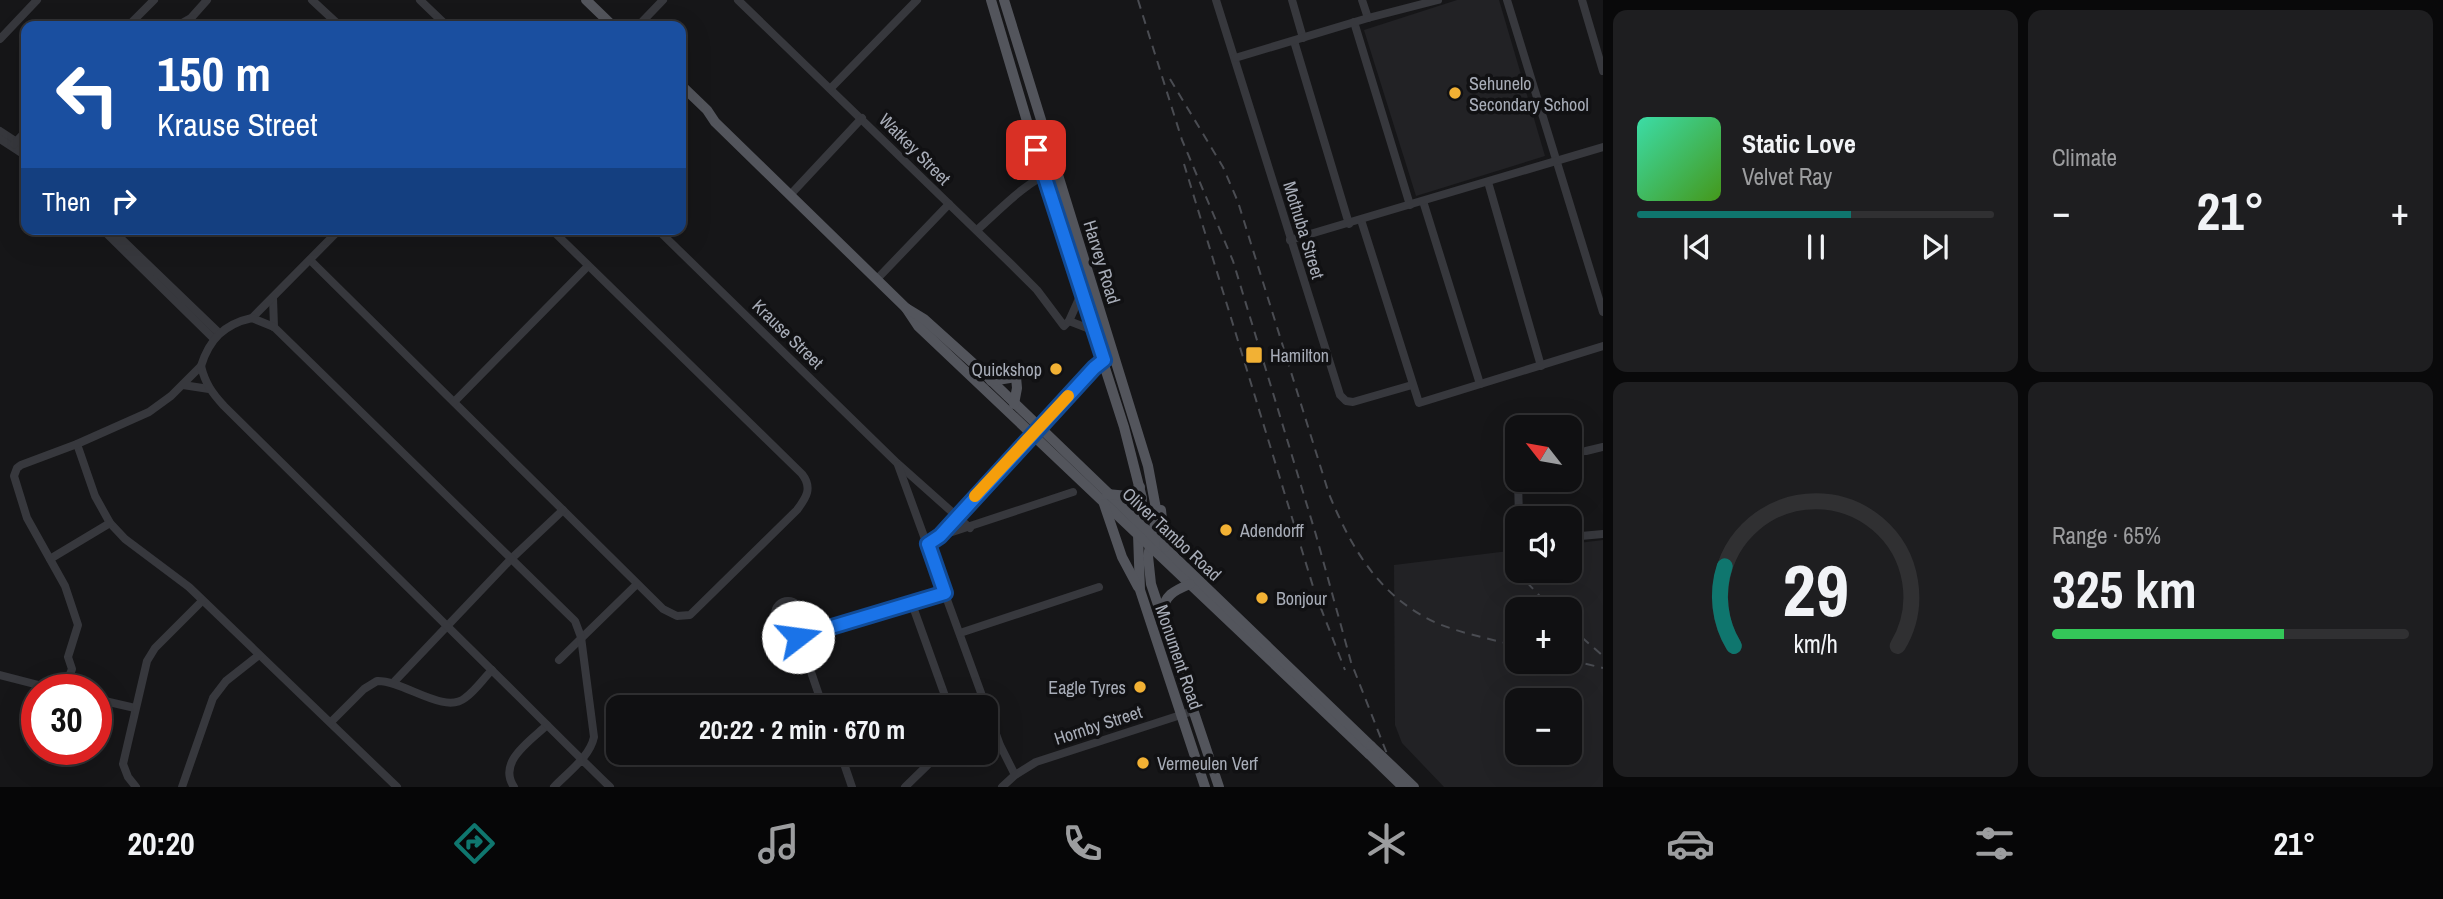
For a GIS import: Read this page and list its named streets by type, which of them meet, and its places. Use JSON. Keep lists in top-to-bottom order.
{
  "streets": {
    "main road": ["Harvey Road", "Oliver Tambo Road", "Monument Road"],
    "street": [
      "Watkey Street",
      "Mothuba Street",
      "Krause Street",
      "Hornby Street"
    ]
  },
  "crossings": [
    ["Harvey Road", "Oliver Tambo Road"],
    ["Harvey Road", "Monument Road"],
    ["Krause Street", "Hornby Street"],
    ["Oliver Tambo Road", "Monument Road"],
    ["Monument Road", "Hornby Street"]
  ],
  "places": {
    "other": [
      "Sehunelo Secondary School",
      "Quickshop",
      "Adendorff",
      "Bonjour",
      "Eagle Tyres",
      "Vermeulen Verf"
    ],
    "transit": ["Hamilton"]
  },
  "north": "top left",
  "page": {
    "tile": [
      "Climate",
      ["Range · 65%", "325 km"]
    ],
    "turn": ["150 m", "Krause Street"],
    "song": ["Static Love", "Velvet Ray"],
    "then": "Then",
    "heat": ["−", "21°", "+"],
    "map_buttons": ["+", "−"],
    "limit": "30",
    "trip": "20:22 · 2 min · 670 m",
    "tabs": ["20:20", "21°"],
    "gauge": ["29", "km/h"]
  }
}
